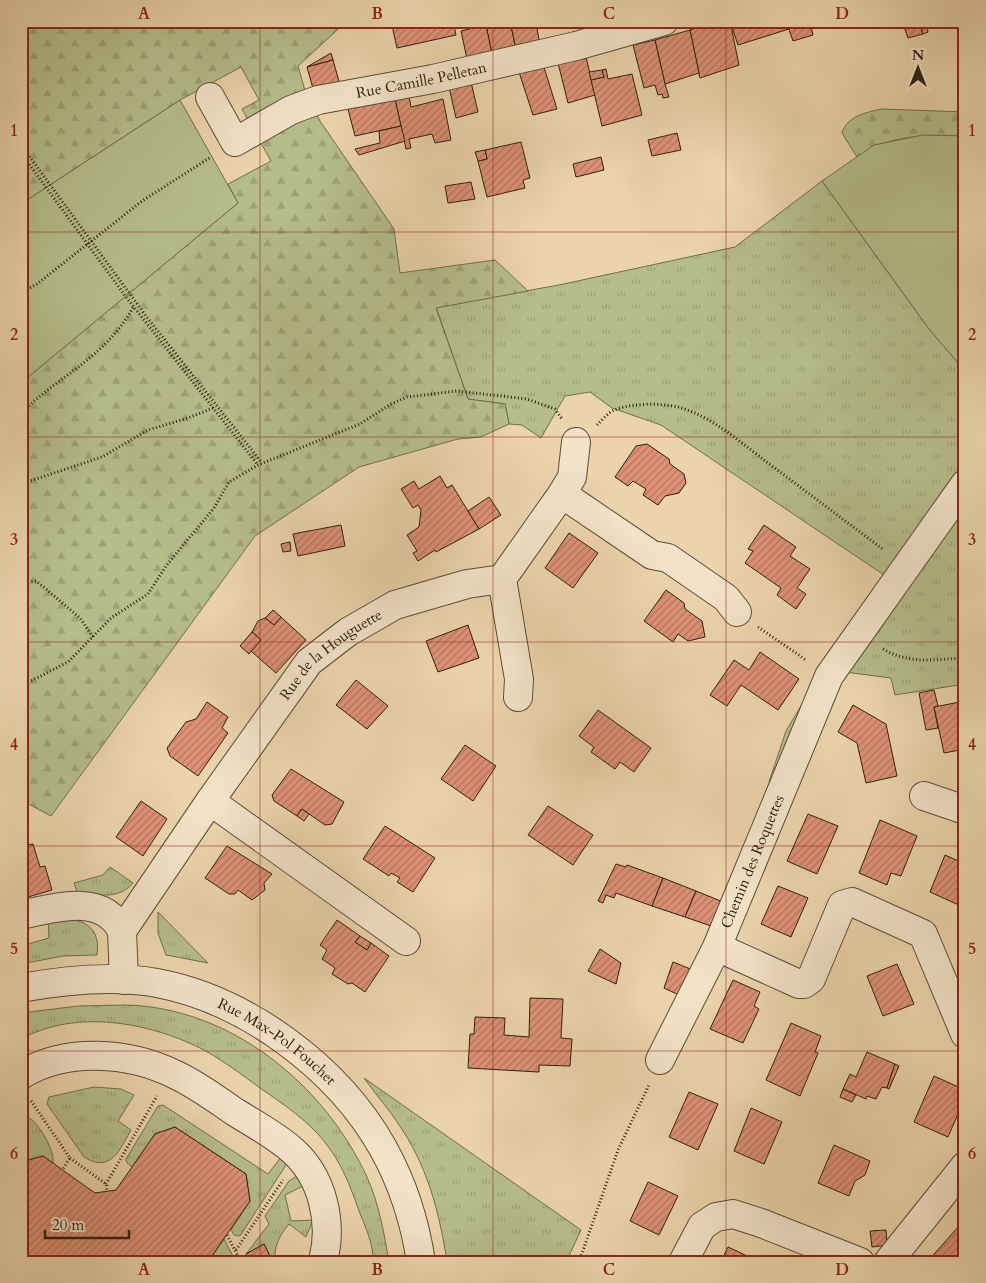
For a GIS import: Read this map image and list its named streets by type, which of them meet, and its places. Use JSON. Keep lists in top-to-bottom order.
{
  "streets": {
    "street": [
      "Rue Camille Pelletan",
      "Rue de la Houguette",
      "Chemin des Roquettes",
      "Rue Max-Pol Fouchet"
    ]
  },
  "scale_bar": "20 m",
  "north": "top",
  "grid": {
    "columns": [
      "A",
      "B",
      "C",
      "D"
    ],
    "rows": [
      "1",
      "2",
      "3",
      "4",
      "5",
      "6"
    ]
  }
}
